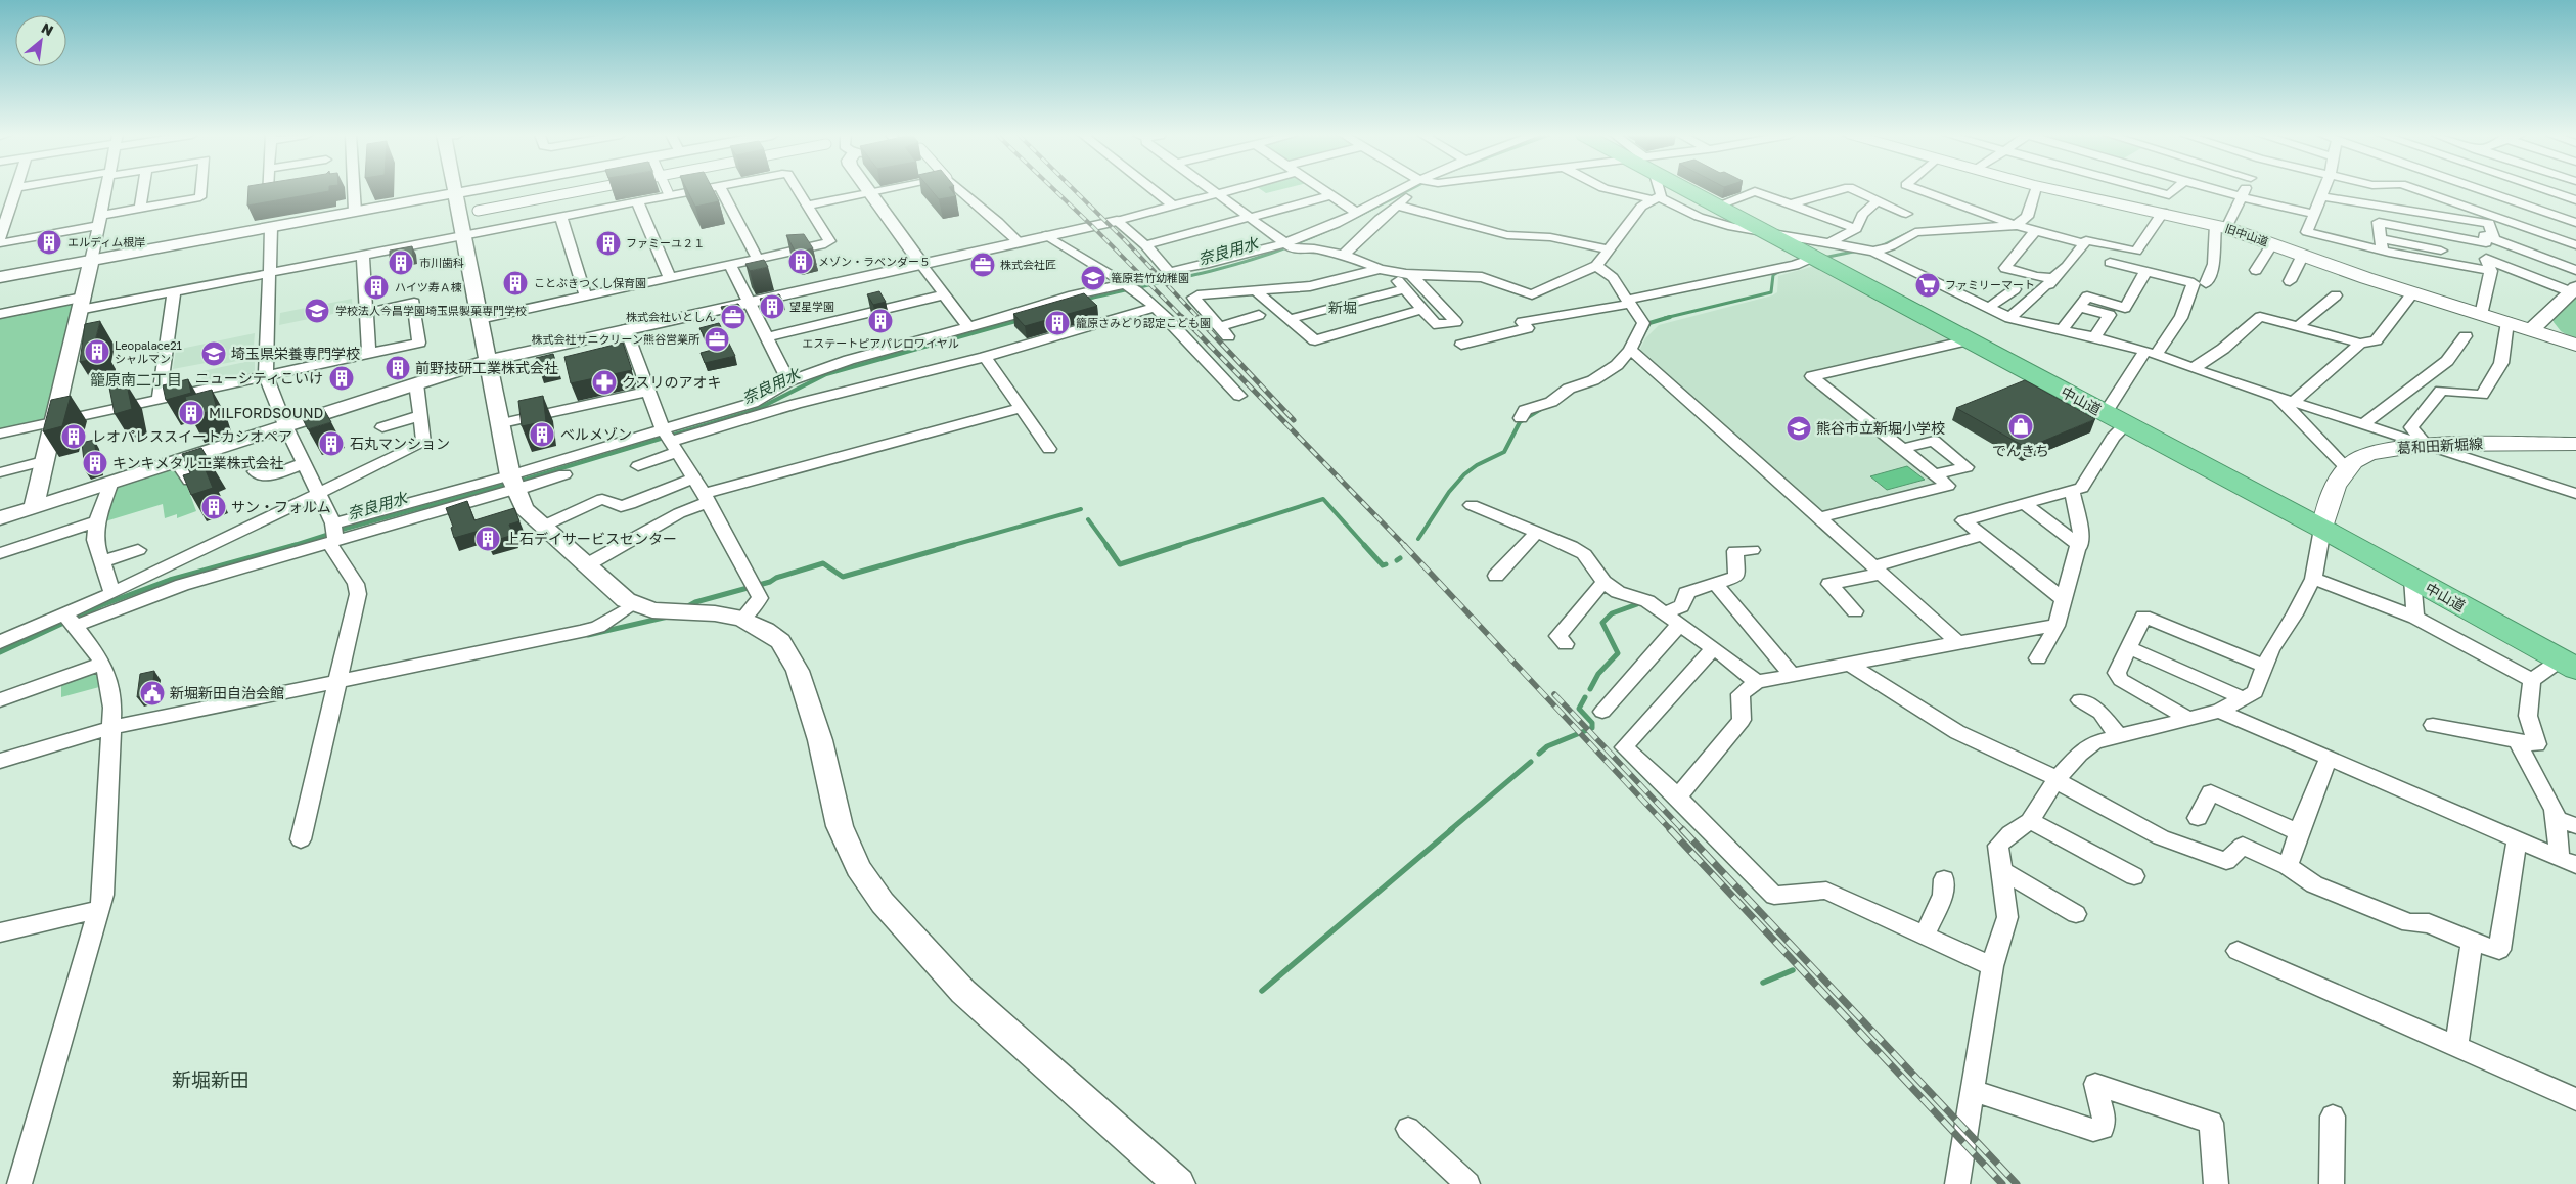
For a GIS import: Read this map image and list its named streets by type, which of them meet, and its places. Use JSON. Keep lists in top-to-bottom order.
{
  "streets": {
    "highway": ["中山道"],
    "main road": ["旧中山道", "葛和田新堀線"]
  },
  "crossings": [
    ["中山道", "葛和田新堀線"]
  ],
  "districts": ["新堀", "籠原南二丁目", "新堀新田"],
  "water": ["奈良用水"],
  "places": {
    "building": [
      "エルディム根岸",
      "ファミーユ２１",
      "メゾン・ラベンダー５",
      "市川歯科",
      "ことぶきつくし保育園",
      "ハイツ寿Ａ棟",
      "望星学園",
      "エステートピアパレロワイヤル",
      "籠原さみどり認定こども園",
      "Leopalace21 シャルマン",
      "前野技研工業株式会社",
      "ニューシティこいけ",
      "MILFORDSOUND",
      "ベルメゾン",
      "レオパレススイートカシオペア",
      "石丸マンション",
      "キンキメタル工業株式会社",
      "サン・フォルム",
      "上石デイサービスセンター"
    ],
    "office": ["株式会社匠", "株式会社いとしん", "株式会社サニクリーン熊谷営業所"],
    "school or university": [
      "篭原若竹幼稚園",
      "学校法人今昌学園埼玉県製菓専門学校",
      "埼玉県栄養専門学校",
      "熊谷市立新堀小学校"
    ],
    "supermarket": ["ファミリーマート"],
    "pharmacy": ["クスリのアオキ"],
    "shop": ["でんきち"],
    "public building": ["新堀新田自治会館"]
  },
  "north": "top right"
}
